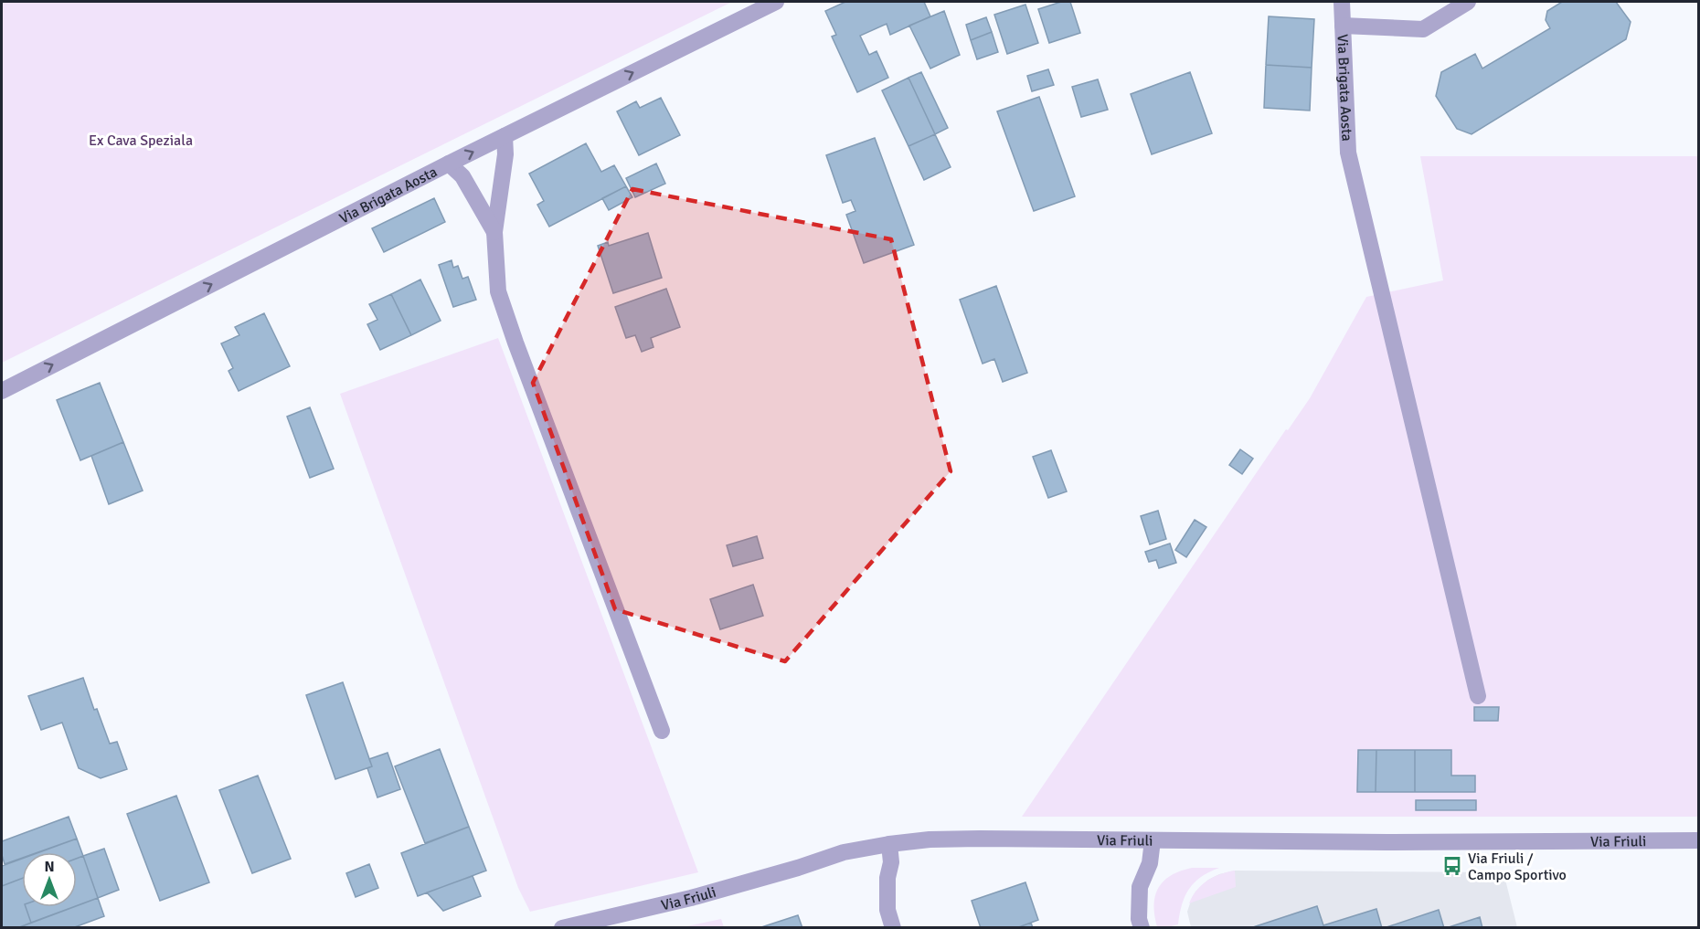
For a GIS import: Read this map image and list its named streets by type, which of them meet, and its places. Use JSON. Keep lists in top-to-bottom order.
{
  "streets": {
    "street": ["Via Brigata Aosta", "Via Friuli"]
  },
  "one_way": ["Via Brigata Aosta"],
  "parks": ["Ex Cava Speziala"],
  "places": {
    "bus stop": ["Via Friuli / Campo Sportivo"]
  },
  "north": "top"
}
